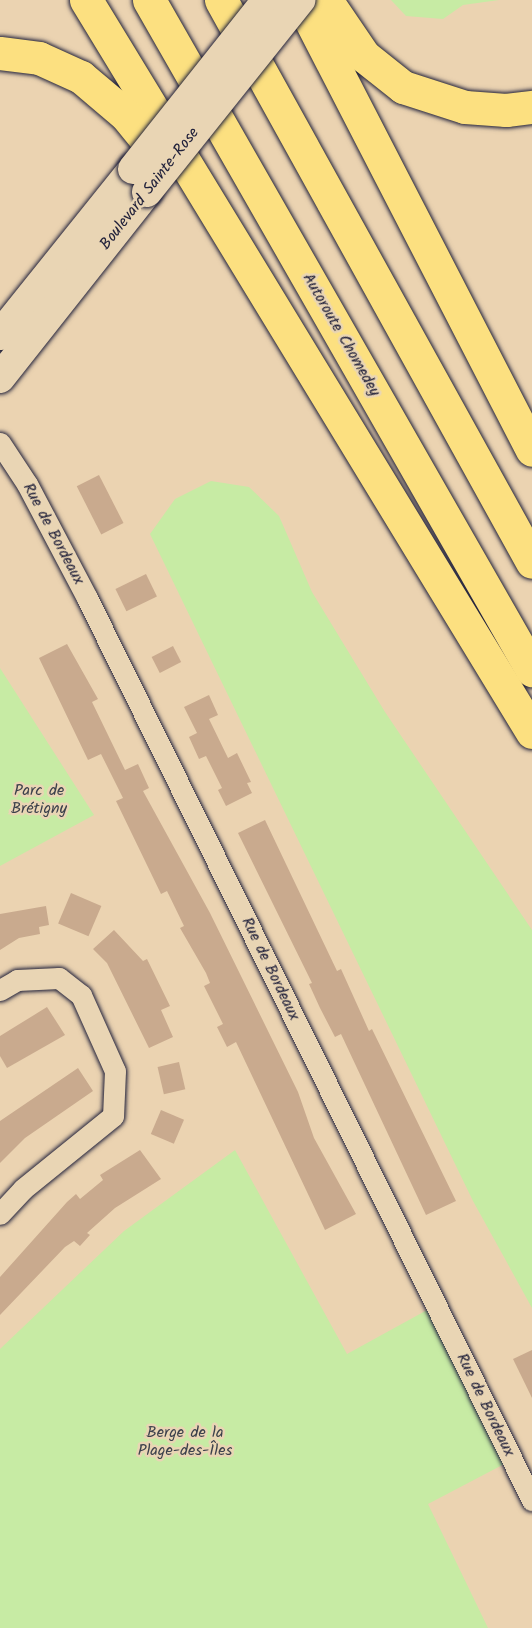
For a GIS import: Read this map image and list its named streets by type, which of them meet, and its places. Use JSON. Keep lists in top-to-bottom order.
{
  "streets": {
    "highway": ["Autoroute Chomedey"],
    "street": ["Boulevard Sainte-Rose", "Rue de Bordeaux"]
  },
  "parks": ["Parc de Brétigny", "Berge de la Plage-des-Îles"]
}
